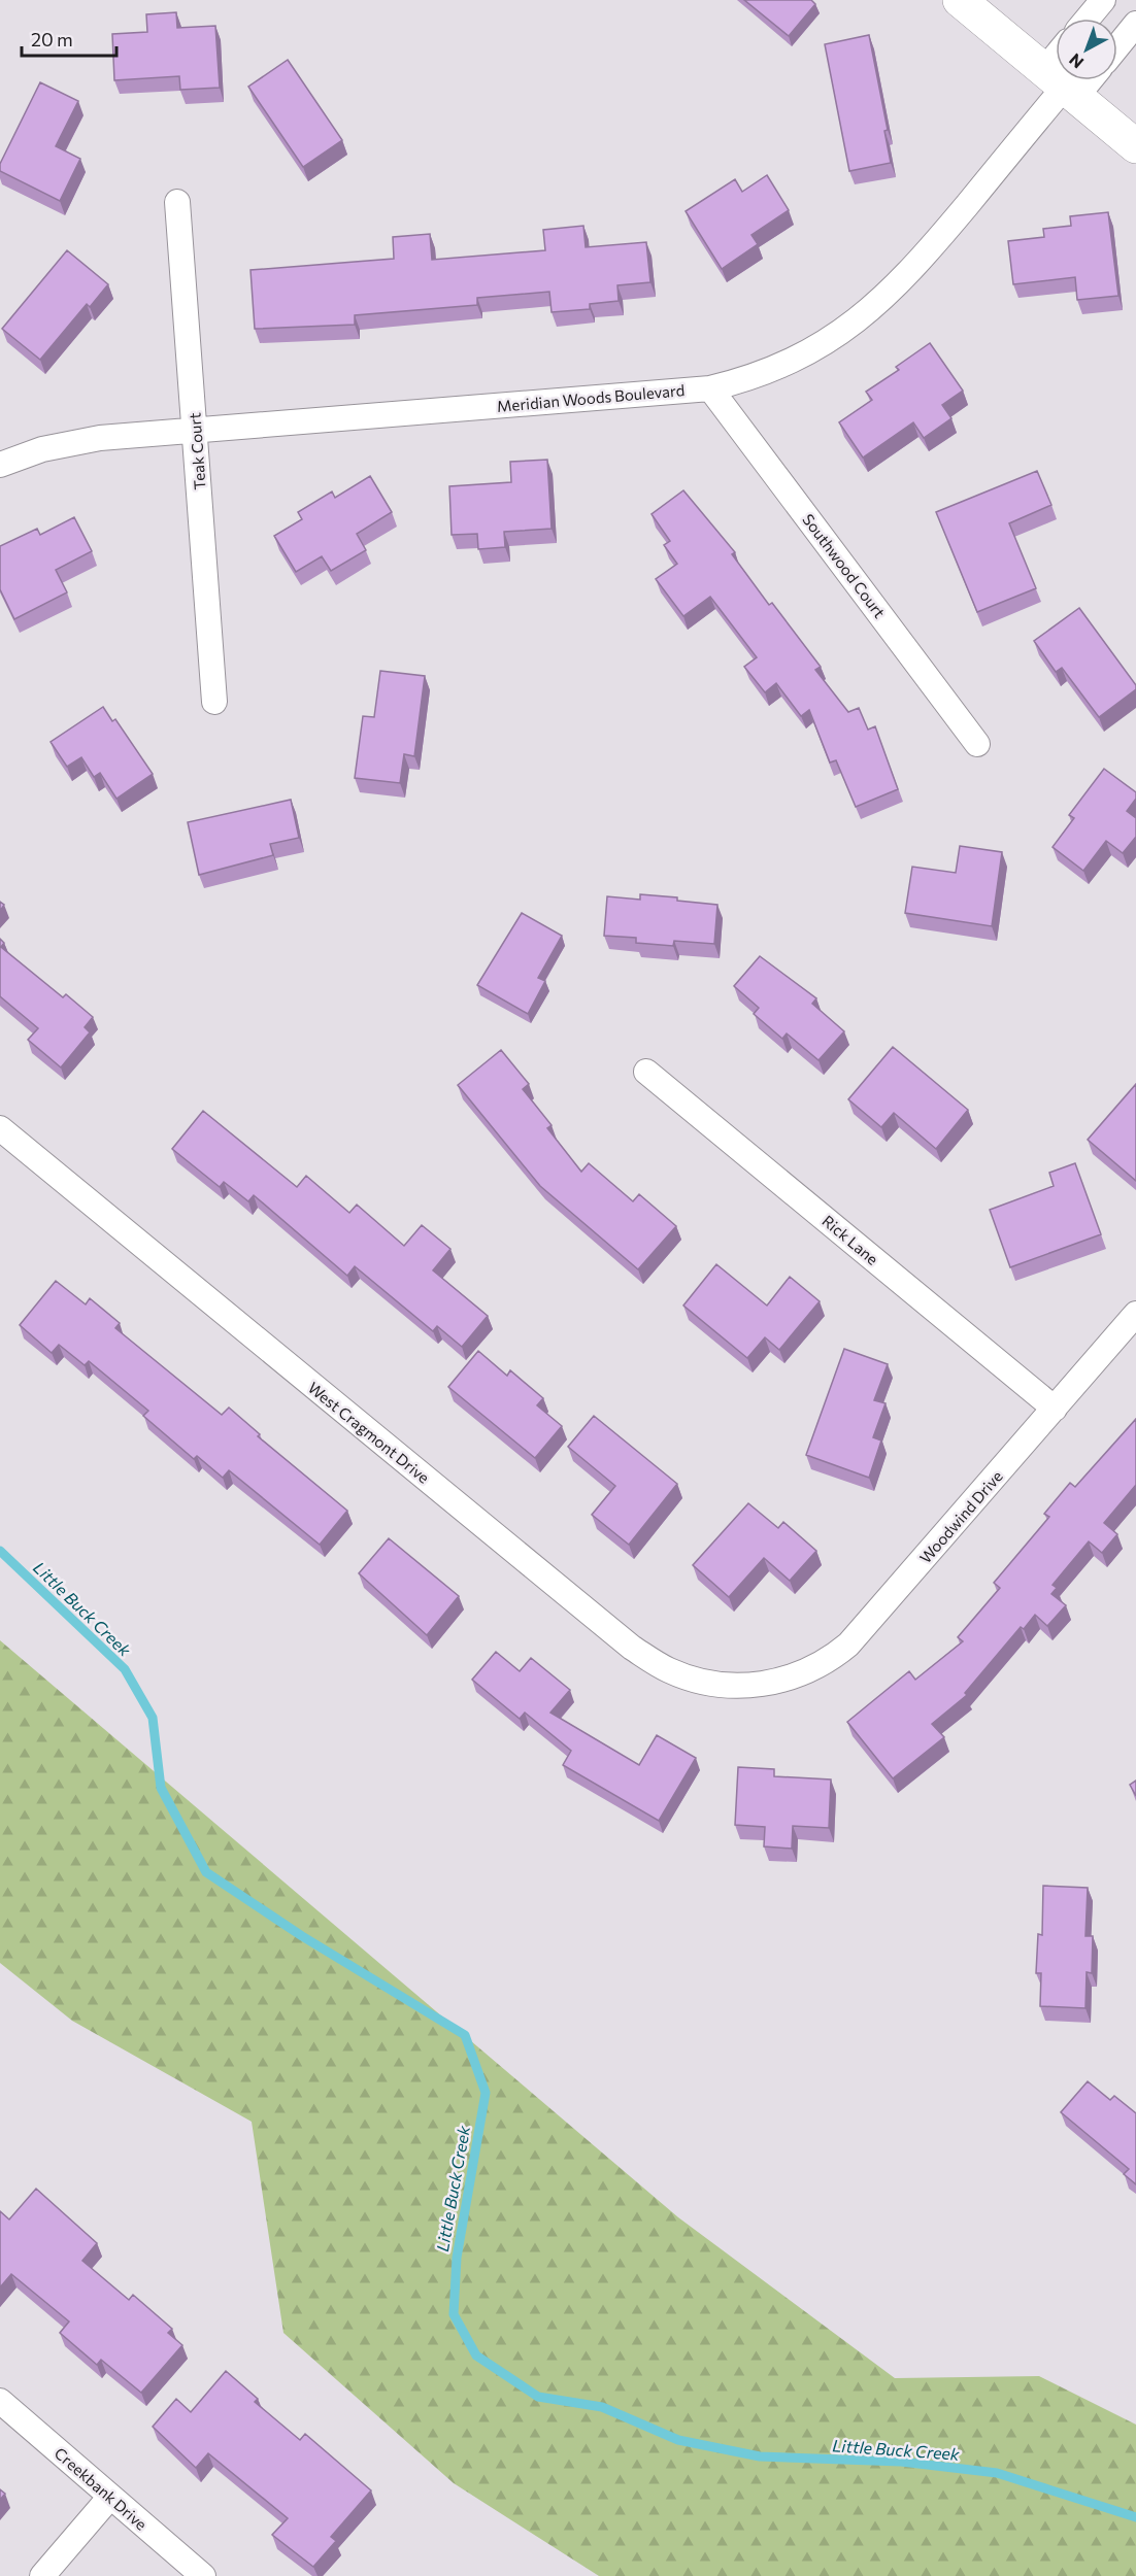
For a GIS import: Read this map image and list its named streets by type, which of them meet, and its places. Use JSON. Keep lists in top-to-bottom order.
{
  "streets": {
    "street": [
      "Meridian Woods Boulevard",
      "Teak Court",
      "Southwood Court",
      "Rick Lane",
      "West Cragmont Drive",
      "Woodwind Drive",
      "Creekbank Drive"
    ]
  },
  "crossings": [
    ["Meridian Woods Boulevard", "Teak Court"],
    ["Meridian Woods Boulevard", "Southwood Court"],
    ["Rick Lane", "Woodwind Drive"],
    ["West Cragmont Drive", "Woodwind Drive"]
  ],
  "water": ["Little Buck Creek"],
  "scale_bar": "20 m",
  "north": "bottom left"
}
